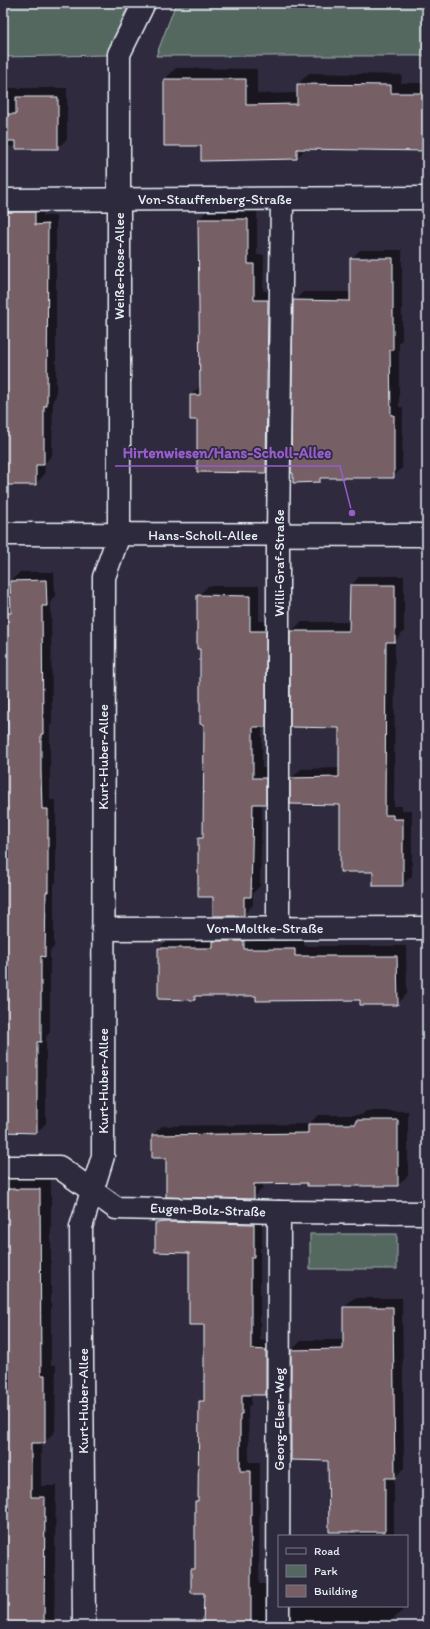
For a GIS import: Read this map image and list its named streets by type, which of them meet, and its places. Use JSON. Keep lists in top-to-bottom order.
{
  "streets": {
    "street": [
      "Von-Stauffenberg-Straße",
      "Weiße-Rose-Allee",
      "Hans-Scholl-Allee",
      "Willi-Graf-Straße",
      "Kurt-Huber-Allee",
      "Von-Moltke-Straße",
      "Eugen-Bolz-Straße",
      "Georg-Elser-Weg"
    ]
  },
  "crossings": [
    ["Von-Stauffenberg-Straße", "Weiße-Rose-Allee"],
    ["Von-Stauffenberg-Straße", "Willi-Graf-Straße"],
    ["Weiße-Rose-Allee", "Hans-Scholl-Allee"],
    ["Weiße-Rose-Allee", "Kurt-Huber-Allee"],
    ["Hans-Scholl-Allee", "Willi-Graf-Straße"],
    ["Hans-Scholl-Allee", "Kurt-Huber-Allee"],
    ["Willi-Graf-Straße", "Von-Moltke-Straße"],
    ["Kurt-Huber-Allee", "Von-Moltke-Straße"],
    ["Kurt-Huber-Allee", "Eugen-Bolz-Straße"],
    ["Eugen-Bolz-Straße", "Georg-Elser-Weg"]
  ],
  "places": ["Hirtenwiesen/Hans-Scholl-Allee"],
  "legend": ["Road", "Park", "Building"]
}
